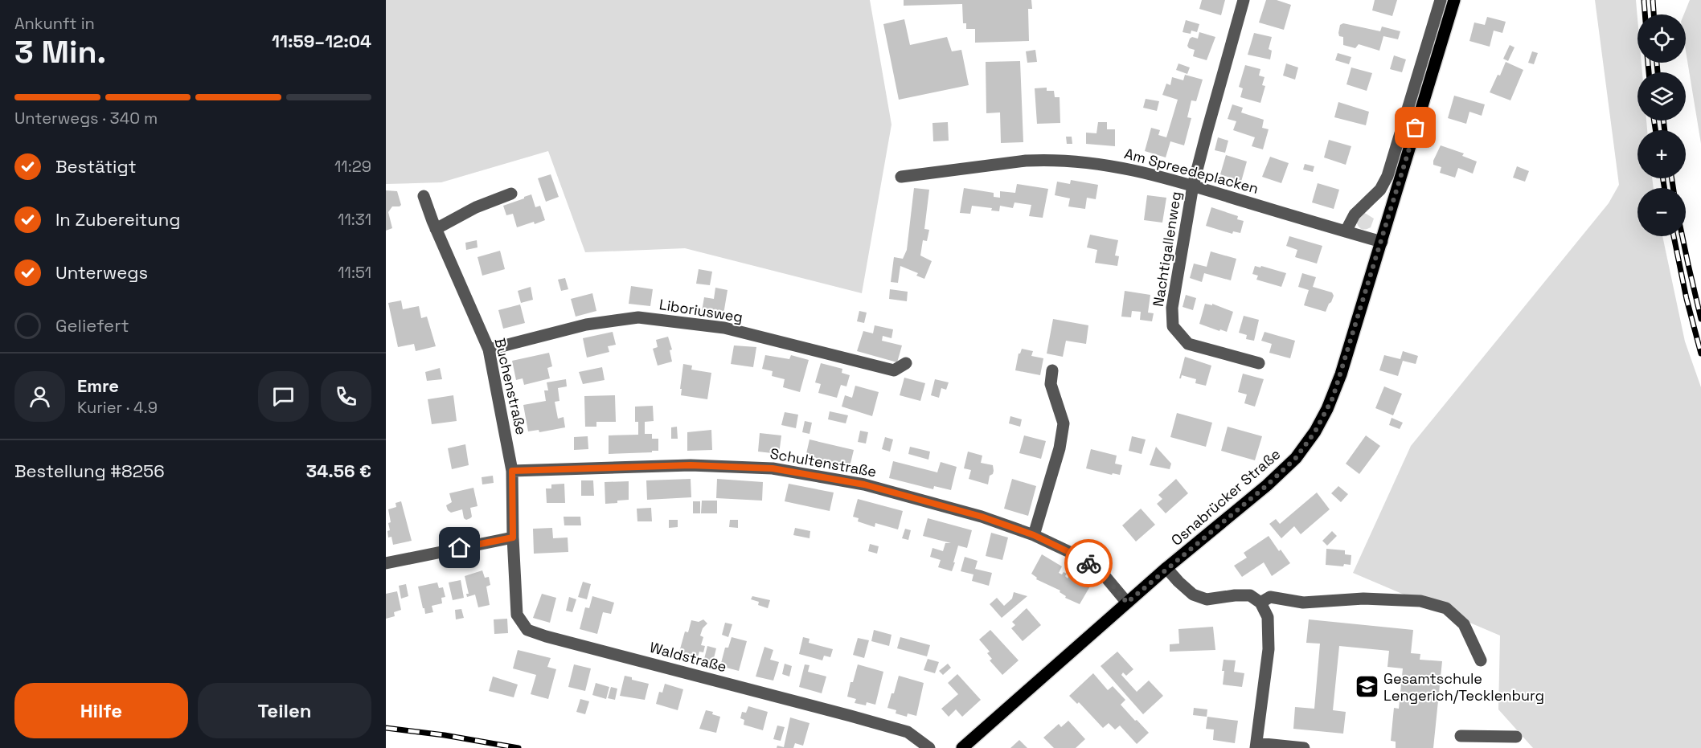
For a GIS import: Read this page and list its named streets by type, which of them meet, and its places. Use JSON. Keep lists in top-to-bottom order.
{
  "streets": {
    "main road": ["Osnabrücker Straße"],
    "street": [
      "Am Spreedeplacken",
      "Nachtigallenweg",
      "Liboriusweg",
      "Buchenstraße",
      "Schultenstraße",
      "Waldstraße"
    ]
  },
  "crossings": [
    ["Am Spreedeplacken", "Nachtigallenweg"],
    ["Am Spreedeplacken", "Osnabrücker Straße"],
    ["Liboriusweg", "Buchenstraße"],
    ["Buchenstraße", "Schultenstraße"],
    ["Buchenstraße", "Waldstraße"],
    ["Schultenstraße", "Osnabrücker Straße"]
  ],
  "places": {
    "school or university": ["Gesamtschule Lengerich/Tecklenburg"]
  },
  "page": {
    "heading": ["3 Min.", "Ankunft in", "11:59–12:04"],
    "panel": [
      "Emre",
      "Kurier · 4.9",
      "Bestellung #8256",
      "34.56 €"
    ],
    "map_buttons": ["+", "−"],
    "bar": "Unterwegs · 340 m",
    "list": [
      ["Bestätigt", "11:29"],
      ["In Zubereitung", "11:31"],
      ["Unterwegs", "11:51"],
      "Geliefert"
    ],
    "buttons": ["Hilfe", "Teilen"]
  }
}
